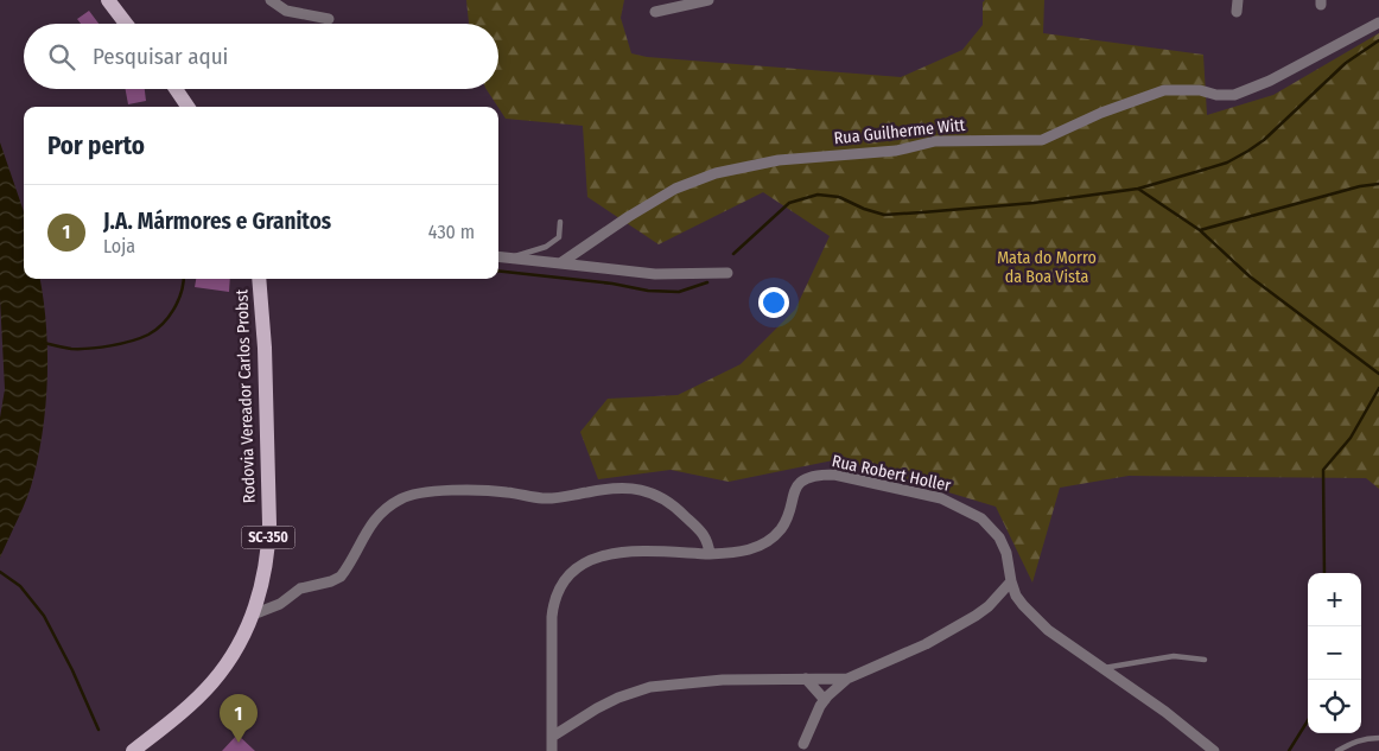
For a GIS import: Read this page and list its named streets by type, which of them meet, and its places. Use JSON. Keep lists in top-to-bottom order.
{
  "streets": {
    "main road": ["Rodovia Vereador Carlos Probst", "SC-350"],
    "street": ["Rua Guilherme Witt", "Rua Robert Holler"]
  },
  "parks": ["Mata do Morro da Boa Vista"],
  "page": {
    "search": "Pesquisar aqui",
    "heading": "Por perto",
    "list": [
      {
        "mark": "1",
        "name": "J.A. Mármores e Granitos",
        "note": "Loja",
        "value": "430 m"
      }
    ],
    "map_buttons": ["+", "−"],
    "pins": "1"
  }
}
